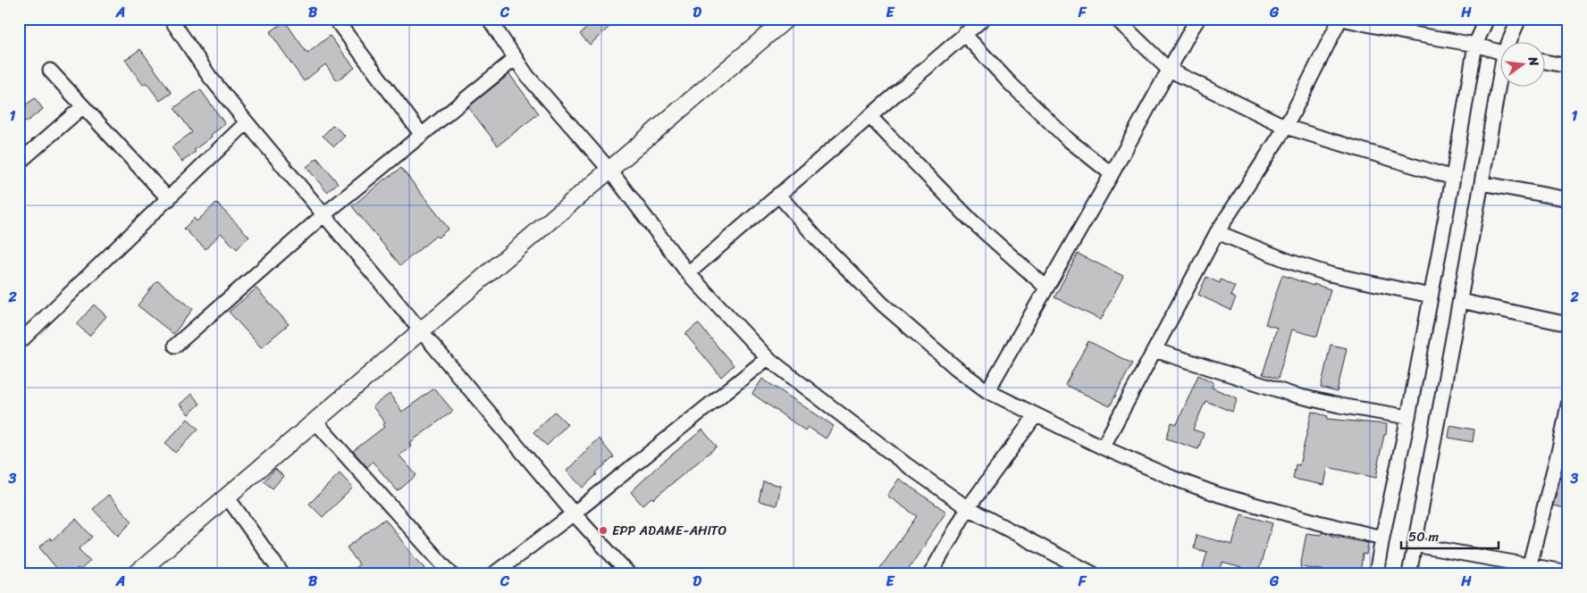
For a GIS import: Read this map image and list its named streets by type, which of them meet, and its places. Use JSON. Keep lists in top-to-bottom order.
{
  "places": ["EPP ADAME-AHITO"],
  "scale_bar": "50 m",
  "north": "right",
  "grid": {
    "columns": [
      "A",
      "B",
      "C",
      "D",
      "E",
      "F",
      "G",
      "H"
    ],
    "rows": ["1", "2", "3"]
  }
}
